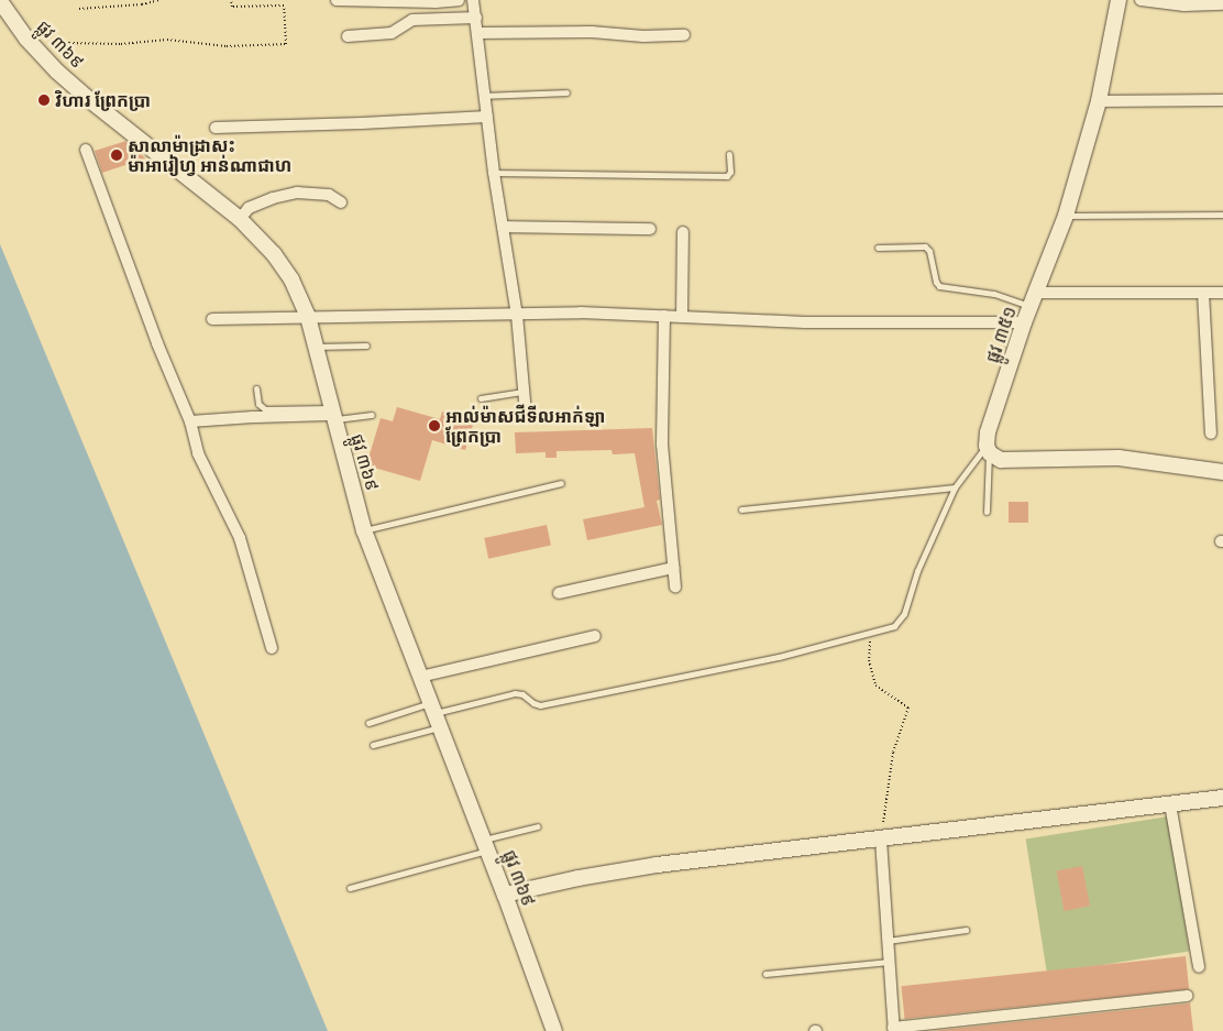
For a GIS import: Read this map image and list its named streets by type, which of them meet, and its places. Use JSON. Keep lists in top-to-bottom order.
{
  "streets": {
    "street": ["ផ្លូវ ៣៦៩", "ផ្លូវ ៣៥១"]
  },
  "places": ["វិហារ ព្រែកប្រា", "សាលាម៉ាដ្រាសះ ម៉ាអារៀហ្វ អាន់ណាជាហ", "អាល់ម៉ាសជីទីលអាក់ឡា ព្រែកប្រា"]
}
